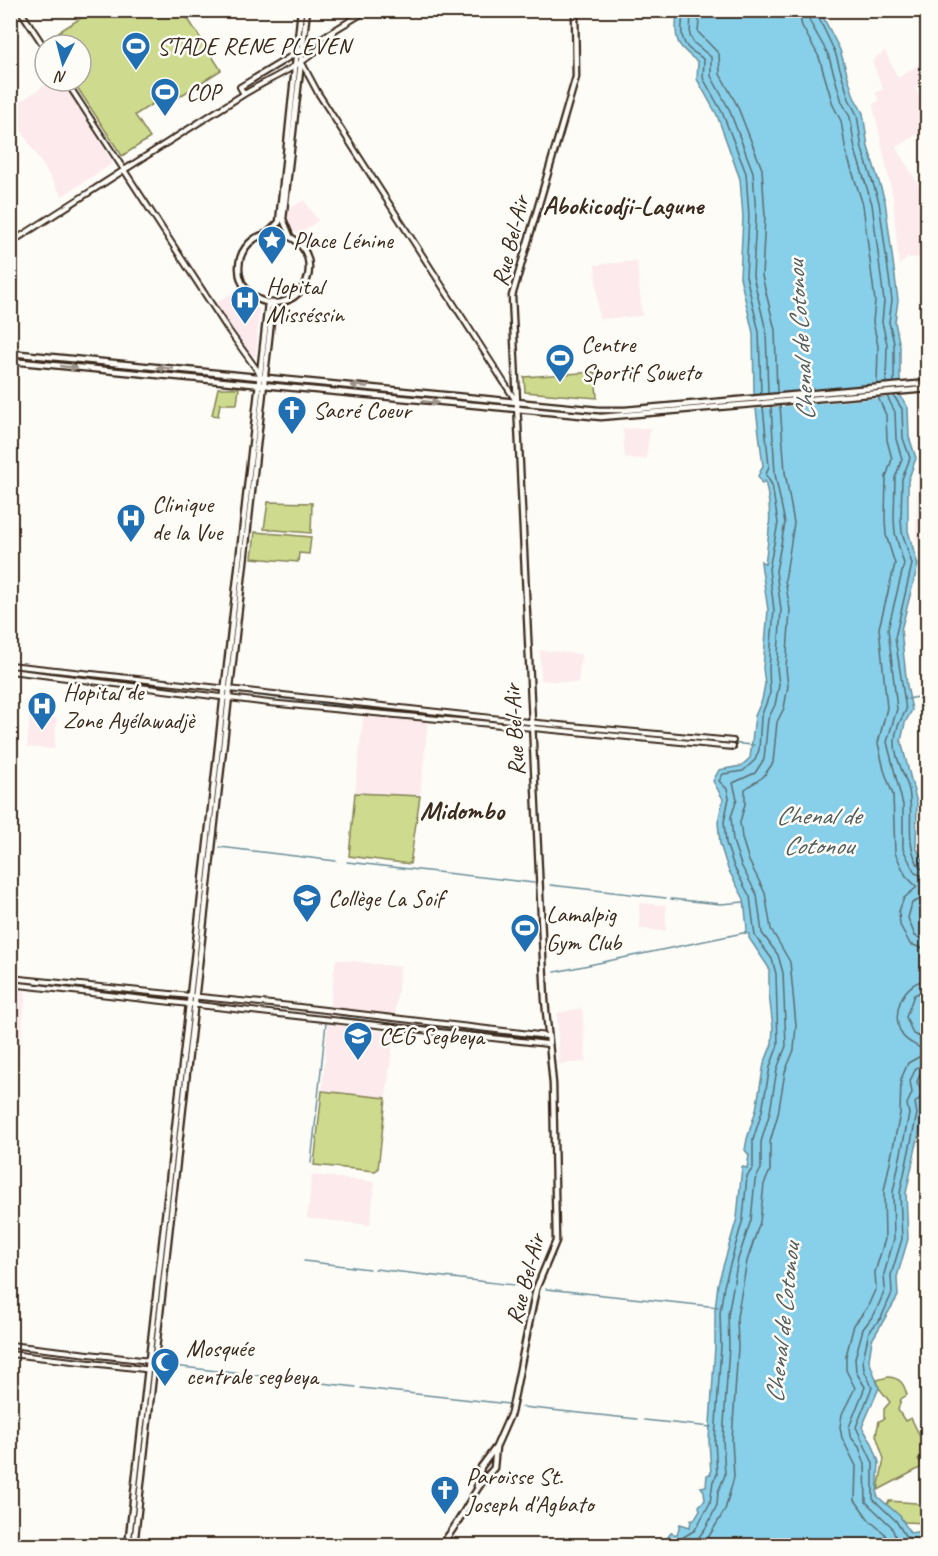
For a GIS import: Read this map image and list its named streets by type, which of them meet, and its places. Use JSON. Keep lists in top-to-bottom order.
{
  "streets": {
    "main road": ["Rue Bel-Air"]
  },
  "districts": ["Abokicodji-Lagune", "Midombo"],
  "water": ["Chenal de Cotonou"],
  "places": {
    "sports": [
      "STADE RENE PLEVEN",
      "COP",
      "Centre Sportif Soweto",
      "Lamalpig Gym Club"
    ],
    "place": ["Place Lénine"],
    "hospital": ["Hopital Misséssin", "Clinique de la Vue", "Hopital de Zone Ayélawadjè"],
    "church": ["Sacré Coeur", "Paroisse St. Joseph d'Agbato"],
    "school or university": ["Collège La Soif", "CEG Segbeya"],
    "mosque": ["Mosquée centrale segbeya"]
  },
  "north": "bottom"
}
